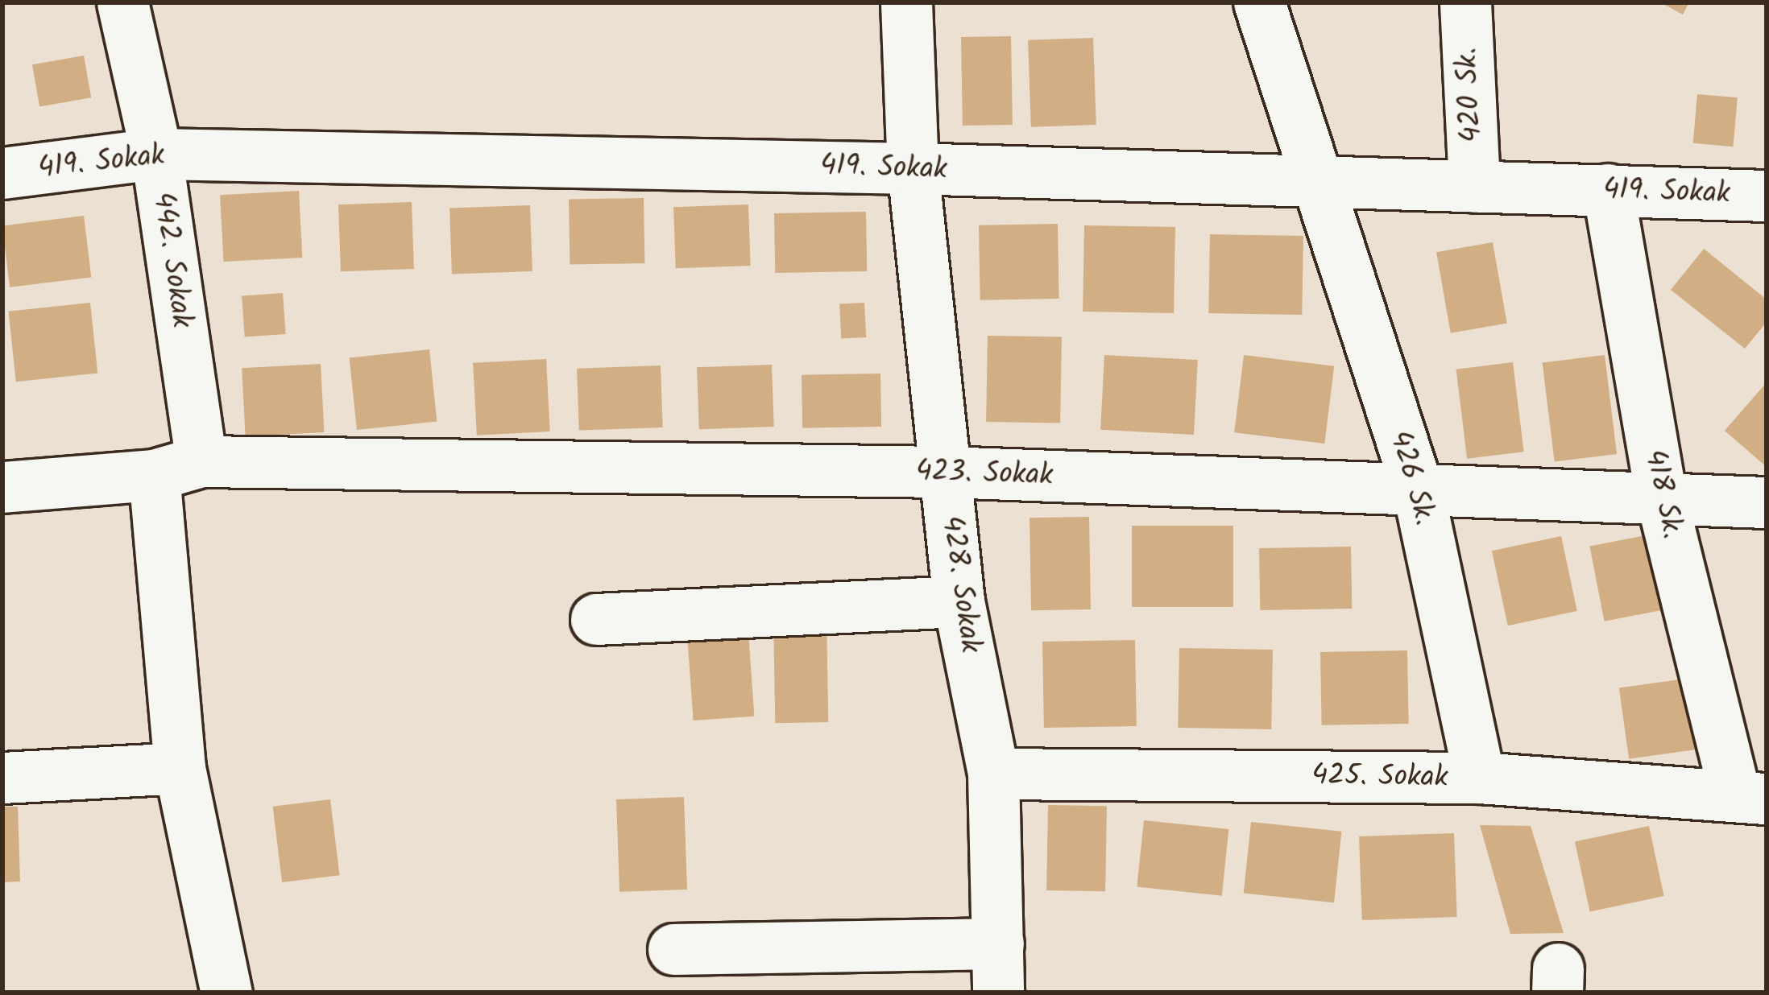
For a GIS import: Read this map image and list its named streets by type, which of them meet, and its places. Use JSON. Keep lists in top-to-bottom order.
{
  "streets": {
    "street": [
      "420 Sk.",
      "419. Sokak",
      "442. Sokak",
      "423. Sokak",
      "426 Sk.",
      "418 Sk.",
      "428. Sokak",
      "425. Sokak"
    ]
  },
  "crossings": [
    ["420 Sk.", "419. Sokak"],
    ["419. Sokak", "442. Sokak"],
    ["419. Sokak", "426 Sk."],
    ["419. Sokak", "418 Sk."],
    ["419. Sokak", "428. Sokak"],
    ["442. Sokak", "423. Sokak"],
    ["423. Sokak", "426 Sk."],
    ["423. Sokak", "418 Sk."],
    ["423. Sokak", "428. Sokak"],
    ["426 Sk.", "425. Sokak"],
    ["418 Sk.", "425. Sokak"],
    ["428. Sokak", "425. Sokak"]
  ]
}
